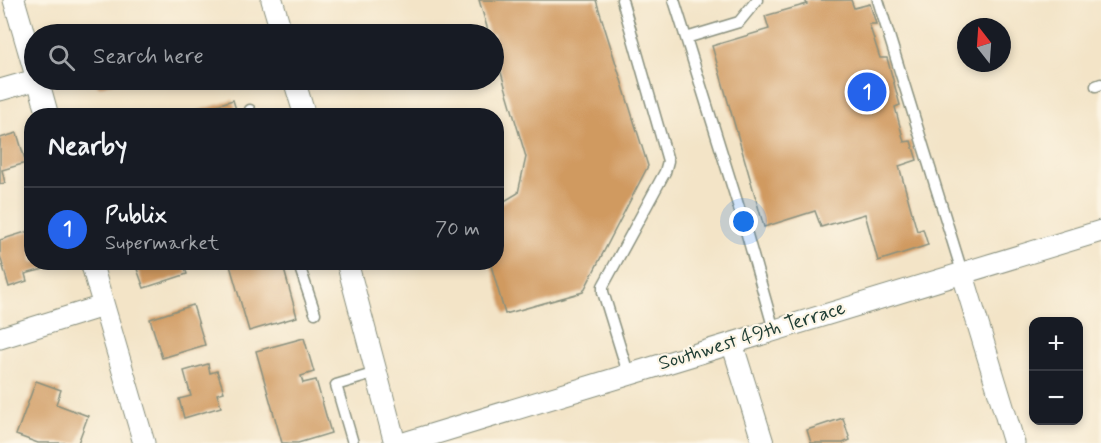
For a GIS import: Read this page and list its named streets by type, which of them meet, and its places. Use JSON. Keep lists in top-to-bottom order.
{
  "streets": {
    "street": ["Southwest 49th Terrace"]
  },
  "north": "top",
  "page": {
    "search": "Search here",
    "pins": "1",
    "heading": "Nearby",
    "list": [
      {
        "mark": "1",
        "name": "Publix",
        "note": "Supermarket",
        "value": "70 m"
      }
    ],
    "map_buttons": ["+", "−"]
  }
}
